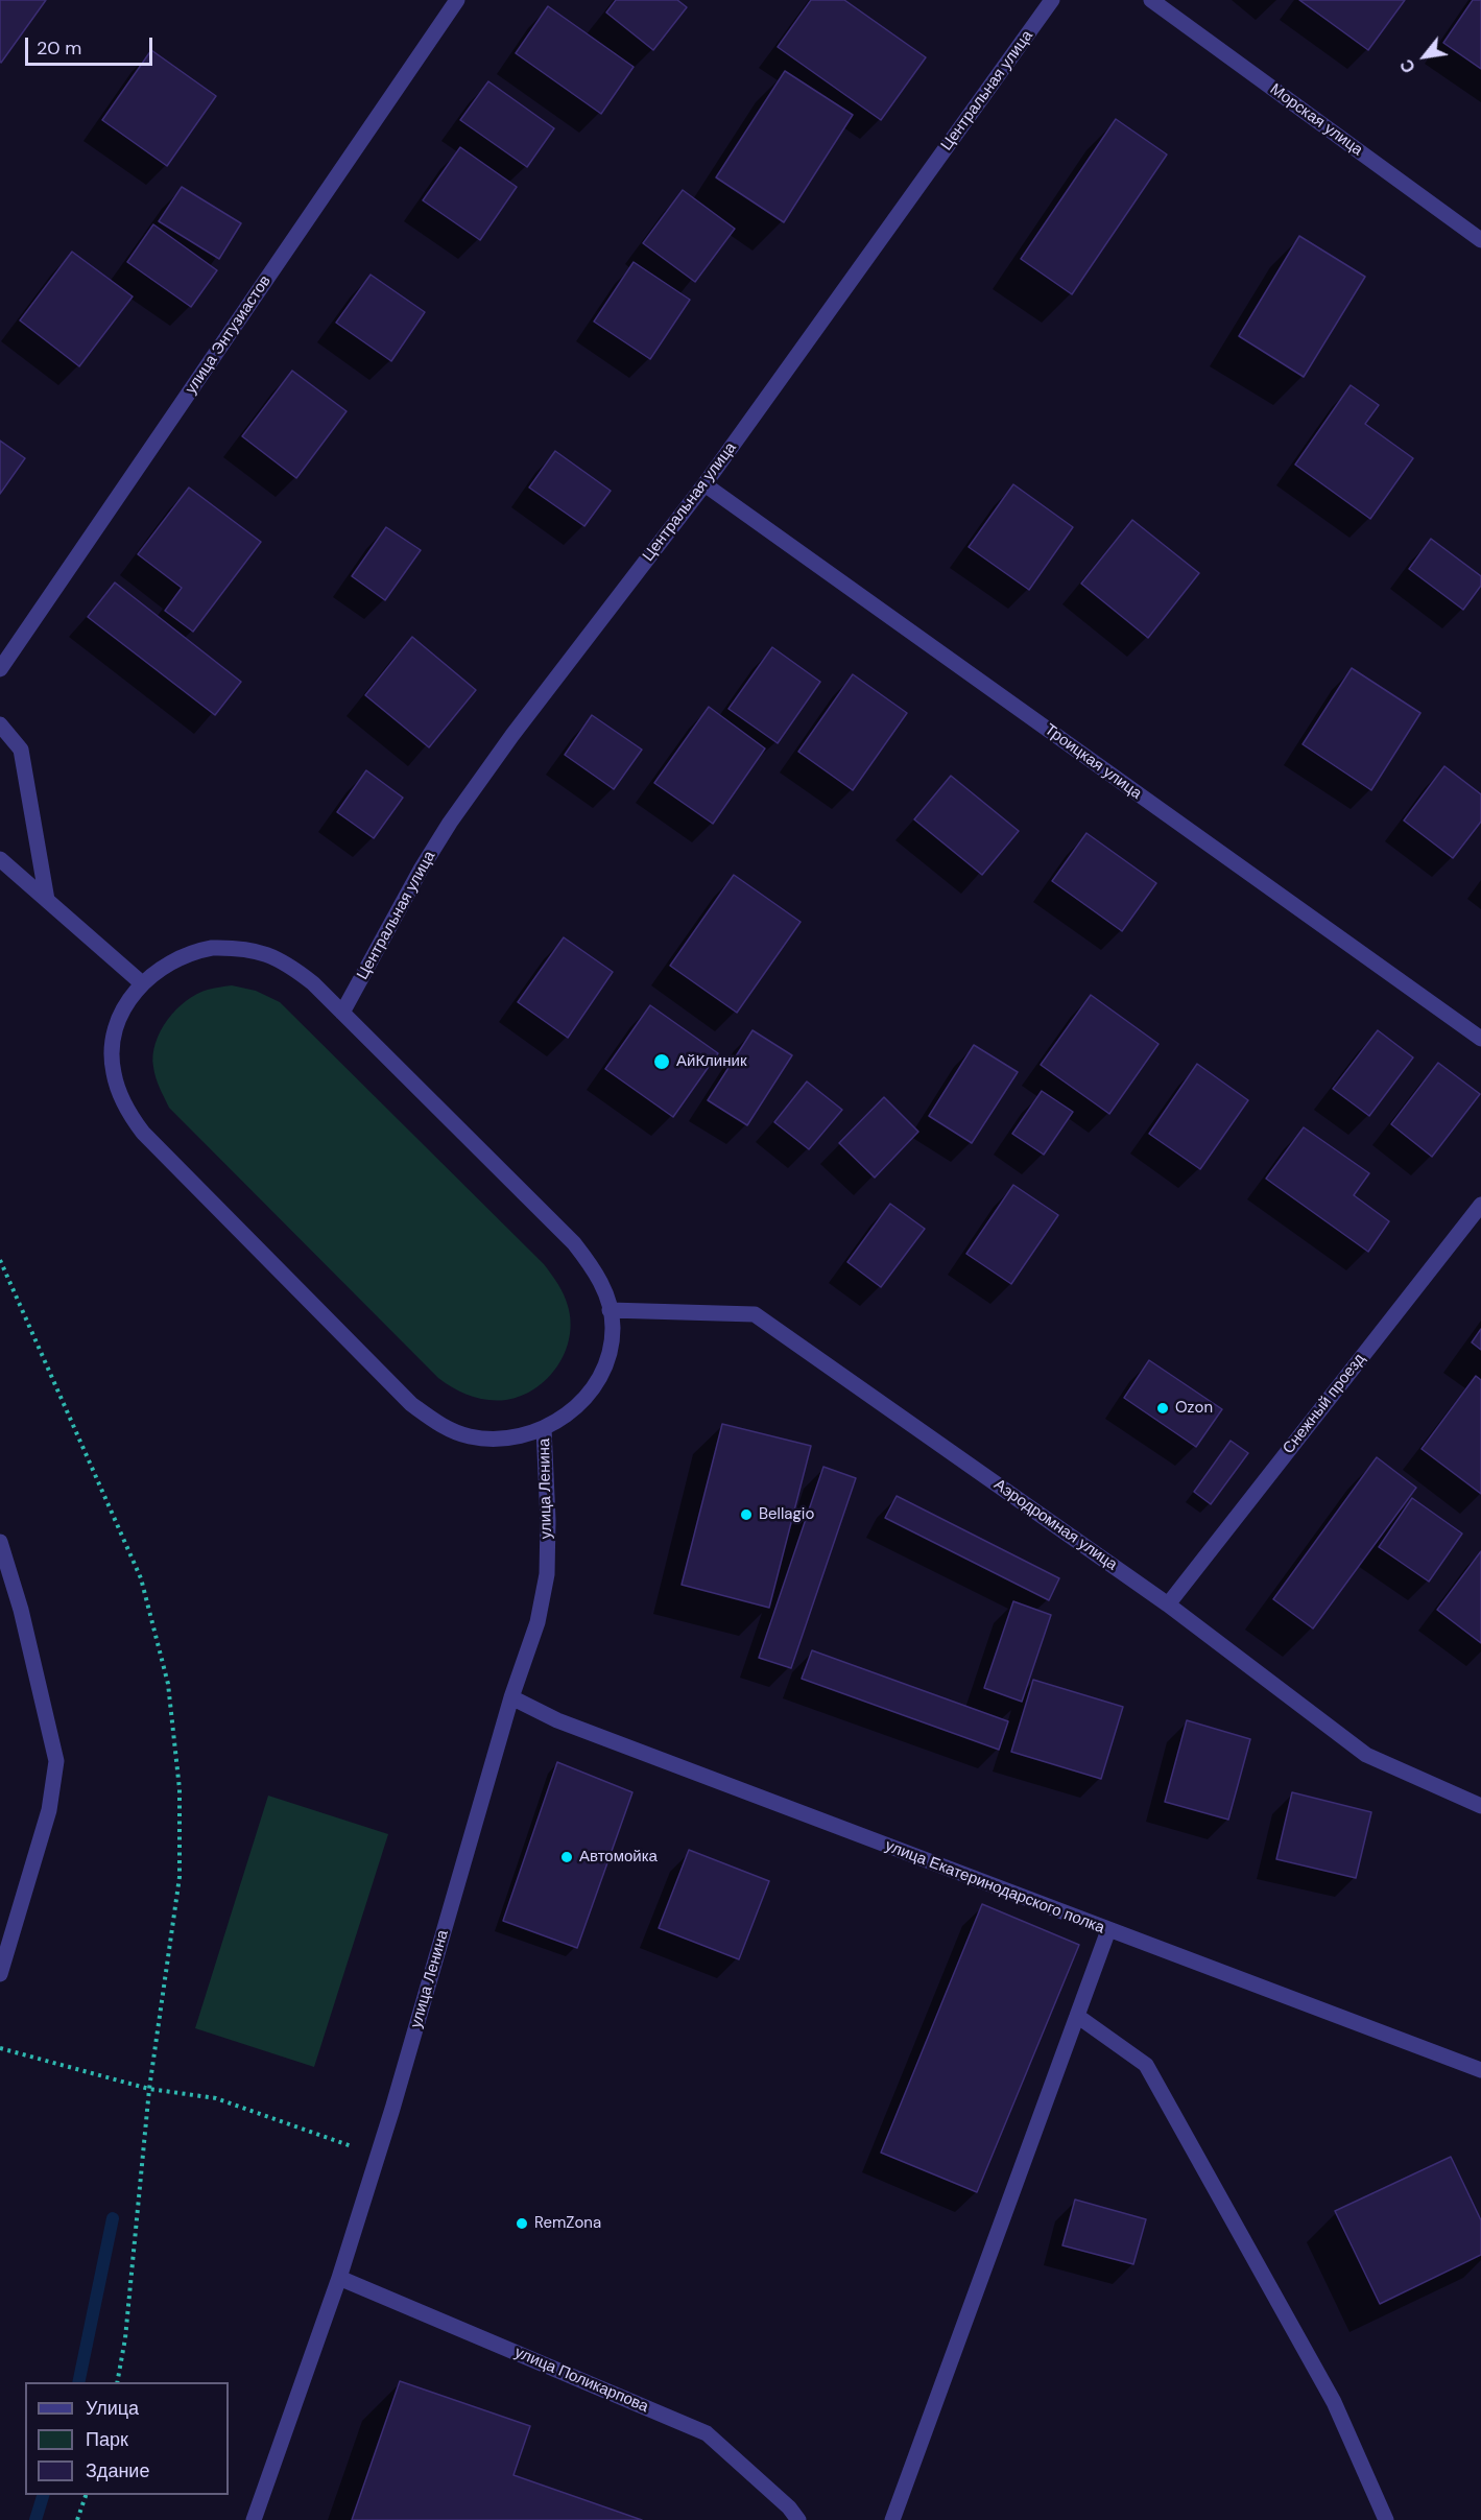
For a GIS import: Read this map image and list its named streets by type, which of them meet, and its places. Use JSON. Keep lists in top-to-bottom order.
{
  "streets": {
    "street": [
      "Центральная улица",
      "Морская улица",
      "улица Энтузиастов",
      "Троицкая улица",
      "Снежный проезд",
      "улица Ленина",
      "Аэродромная улица",
      "улица Екатеринодарского полка",
      "улица Поликарпова"
    ]
  },
  "crossings": [
    ["Центральная улица", "Троицкая улица"],
    ["Снежный проезд", "Аэродромная улица"],
    ["улица Ленина", "улица Екатеринодарского полка"],
    ["улица Ленина", "улица Поликарпова"]
  ],
  "places": [
    "АйКлиник",
    "Ozon",
    "Bellagio",
    "Автомойка",
    "RemZona"
  ],
  "legend": ["Улица", "Парк", "Здание"],
  "scale_bar": "20 m",
  "north": "bottom left"
}
